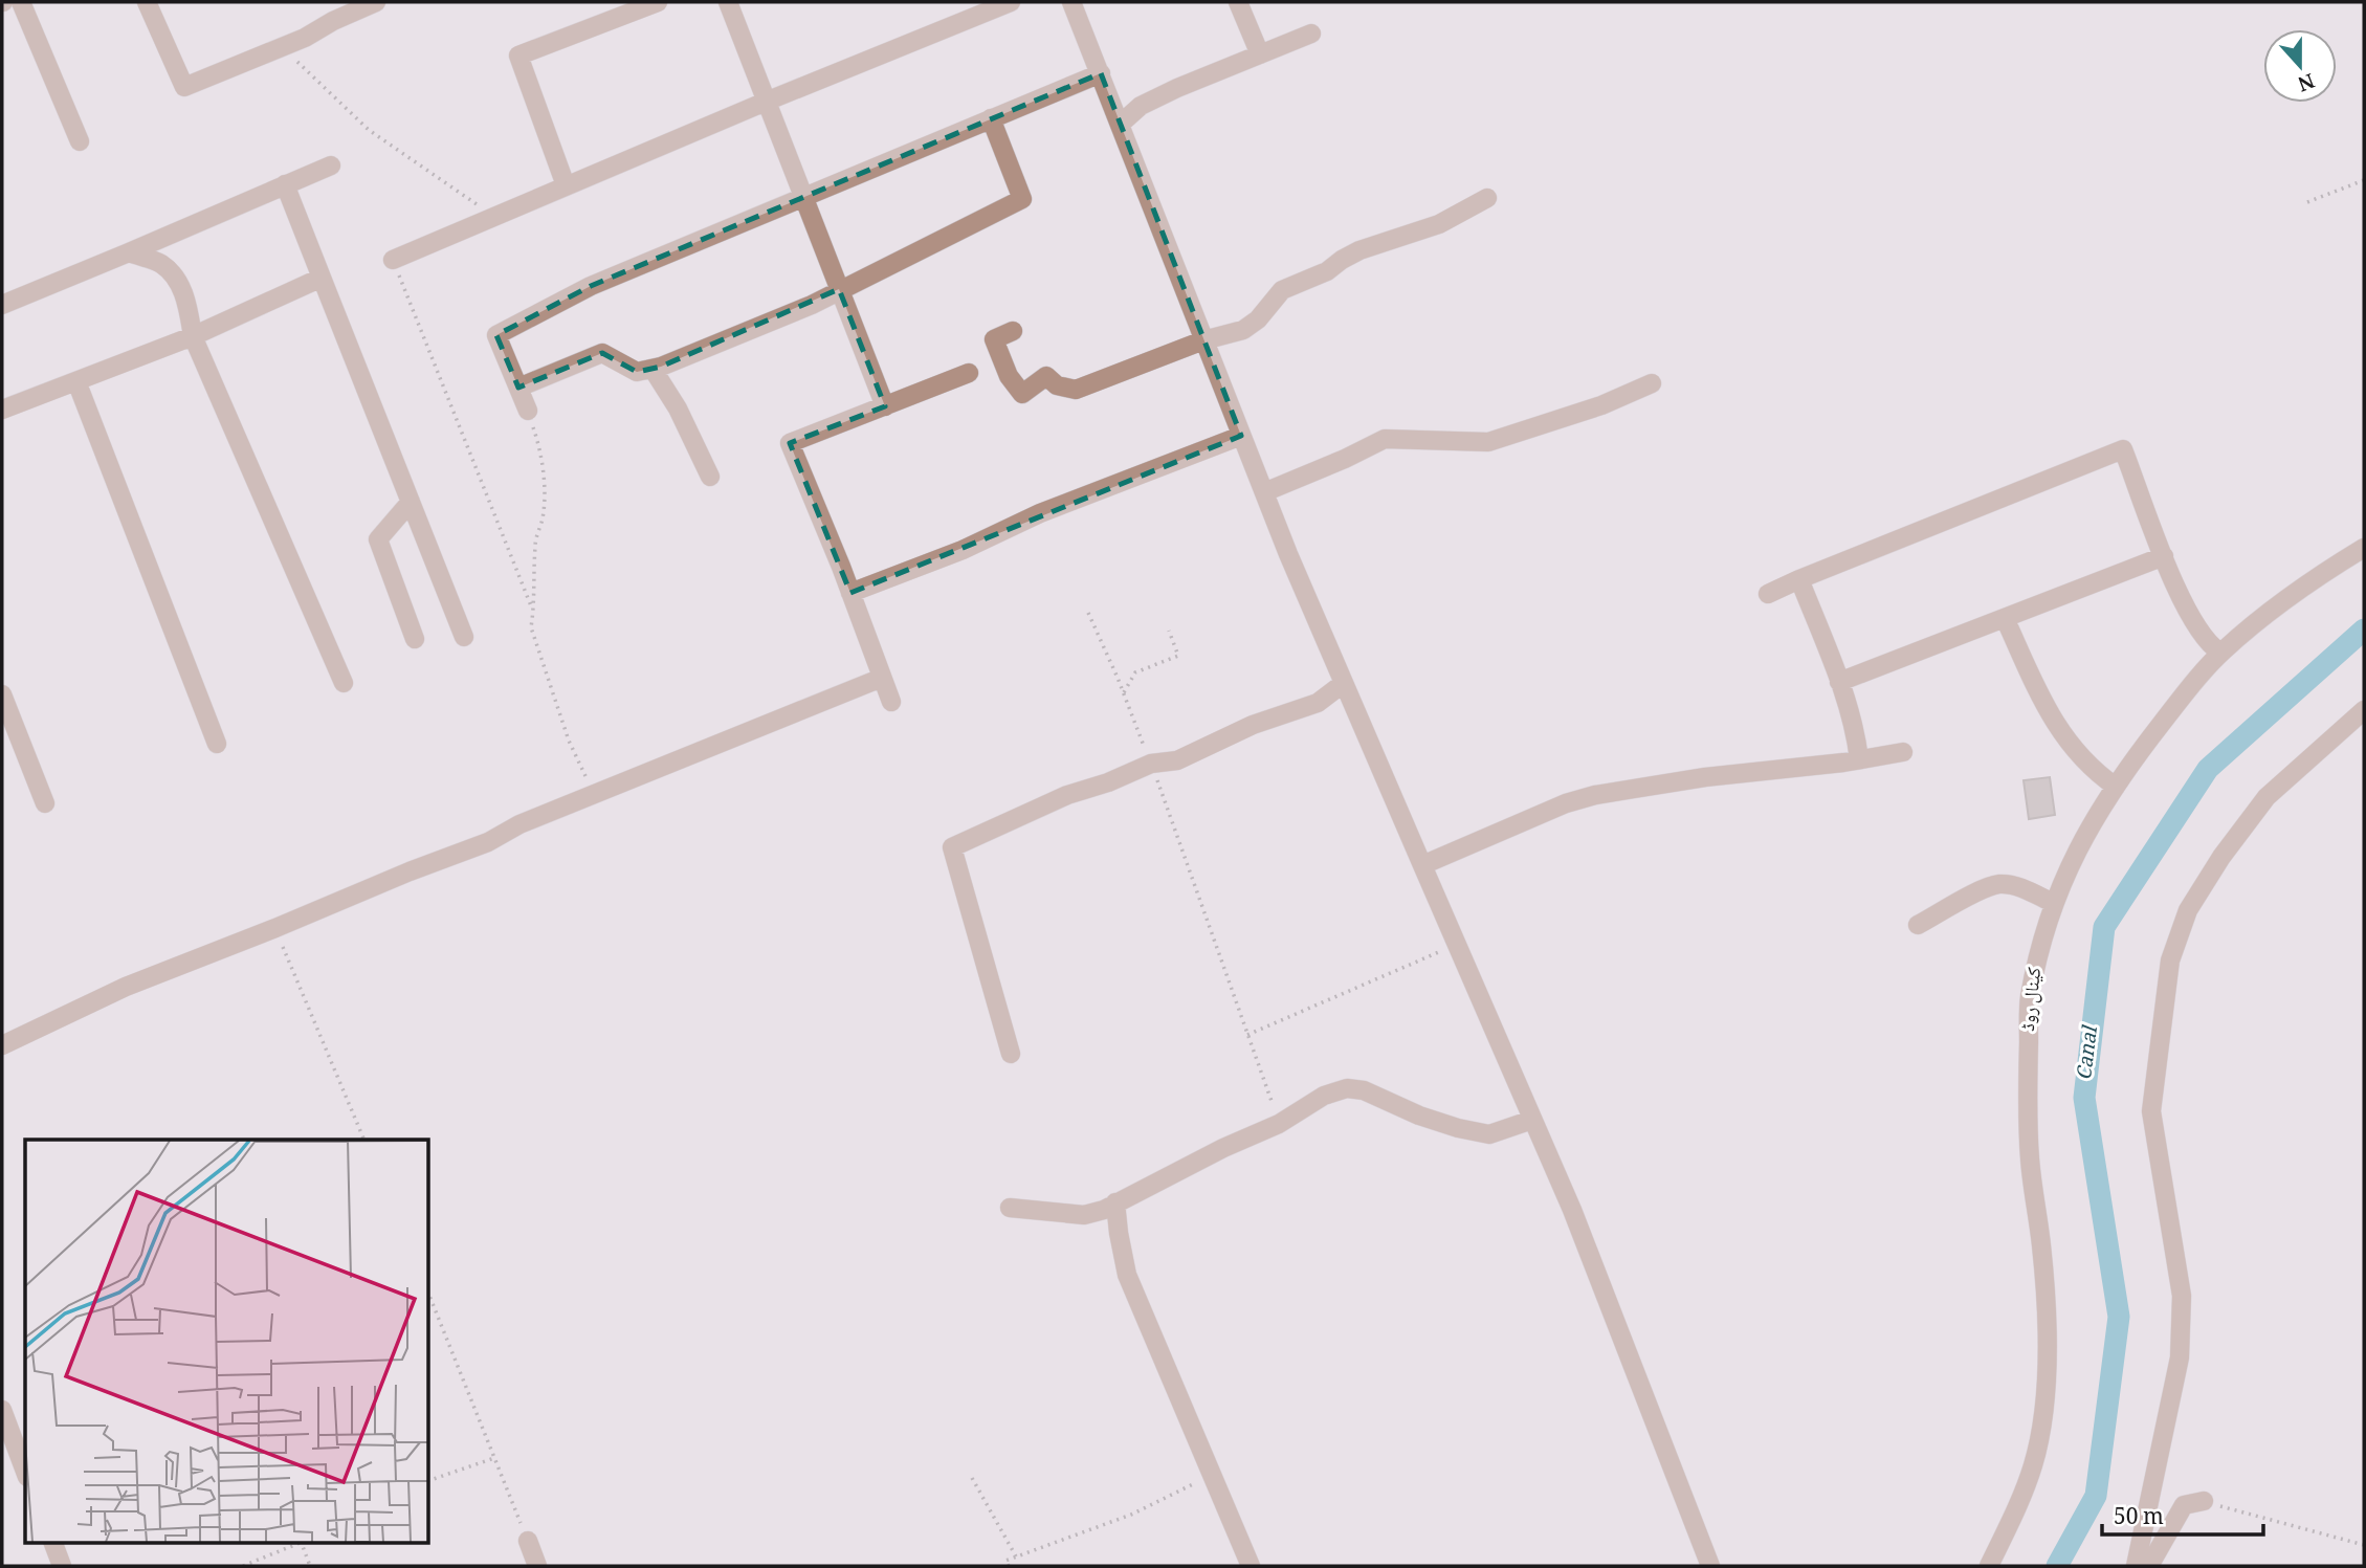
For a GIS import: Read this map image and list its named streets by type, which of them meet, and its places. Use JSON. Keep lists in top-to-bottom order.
{
  "streets": {
    "street": ["کینال روڈ"]
  },
  "water": ["Canal"],
  "scale_bar": "50 m",
  "north": "bottom"
}
